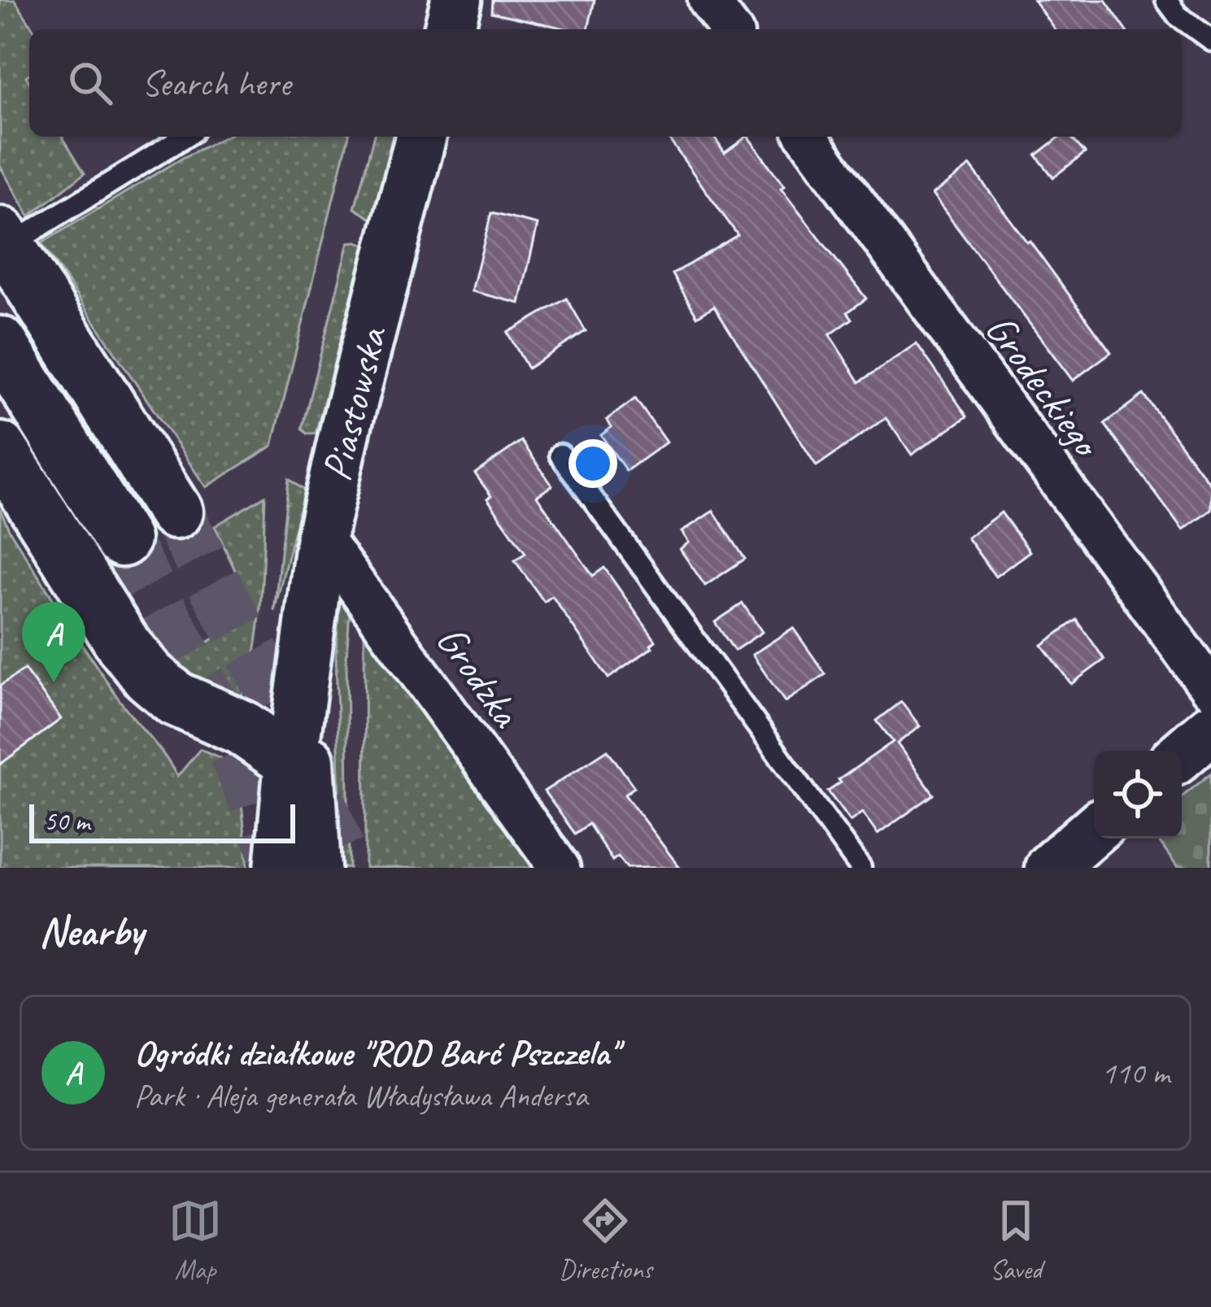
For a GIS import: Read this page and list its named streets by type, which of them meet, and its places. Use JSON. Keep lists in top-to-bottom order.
{
  "streets": {
    "main road": ["Piastowska"],
    "street": ["Grodeckiego", "Grodzka"]
  },
  "crossings": [
    ["Piastowska", "Grodzka"]
  ],
  "scale_bar": "50 m",
  "page": {
    "search": "Search here",
    "pins": "A",
    "scale": "50 m",
    "heading": "Nearby",
    "list": [
      {
        "mark": "A",
        "name": "Ogródki działkowe \"ROD Barć Pszczela\"",
        "note": "Park · Aleja generała Władysława Andersa",
        "value": "110 m"
      }
    ],
    "nav": ["Map", "Directions", "Saved"]
  }
}
